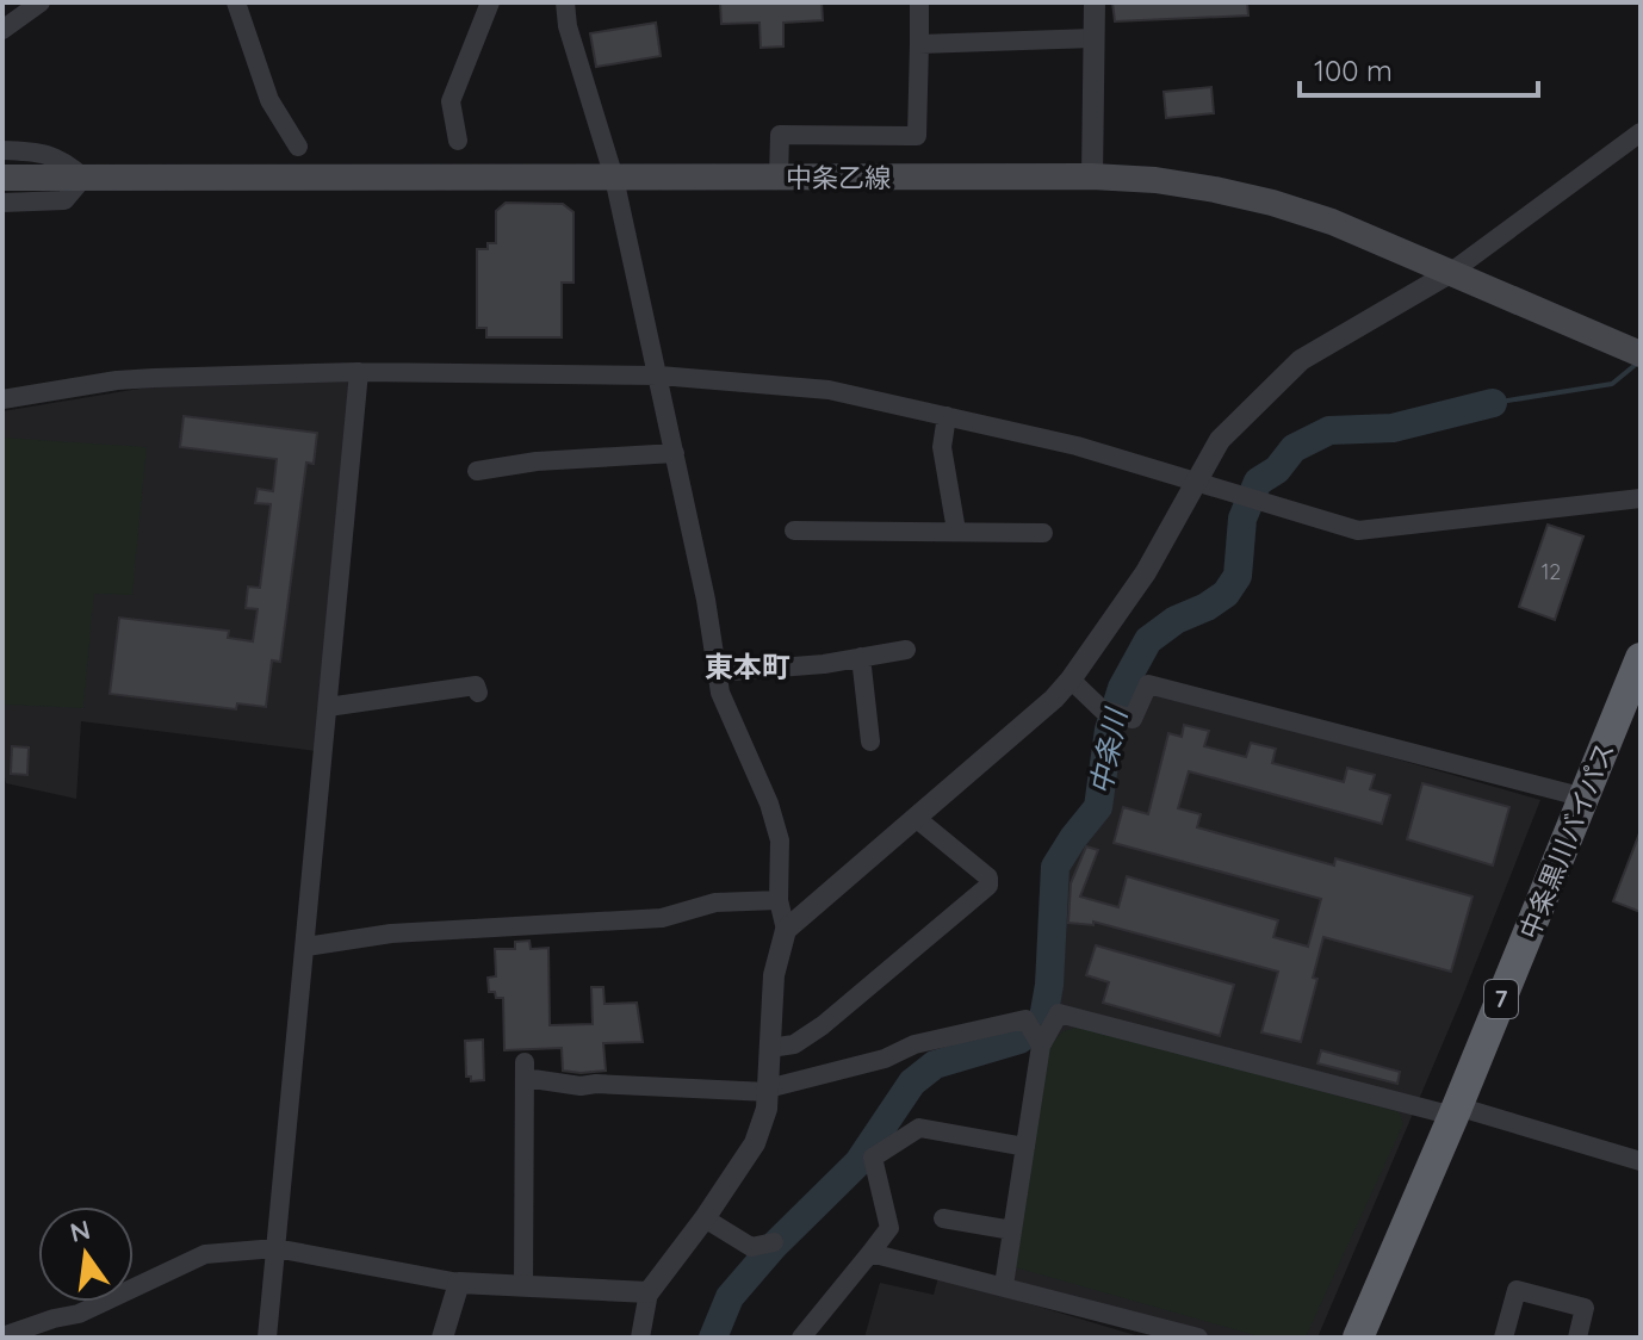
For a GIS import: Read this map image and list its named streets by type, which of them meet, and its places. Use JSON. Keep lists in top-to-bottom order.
{
  "streets": {
    "highway": ["中条黒川バイパス", "7"],
    "main road": ["中条乙線"]
  },
  "districts": ["東本町"],
  "water": ["中条川"],
  "house_numbers": ["12"],
  "scale_bar": "100 m",
  "north": "top"
}
